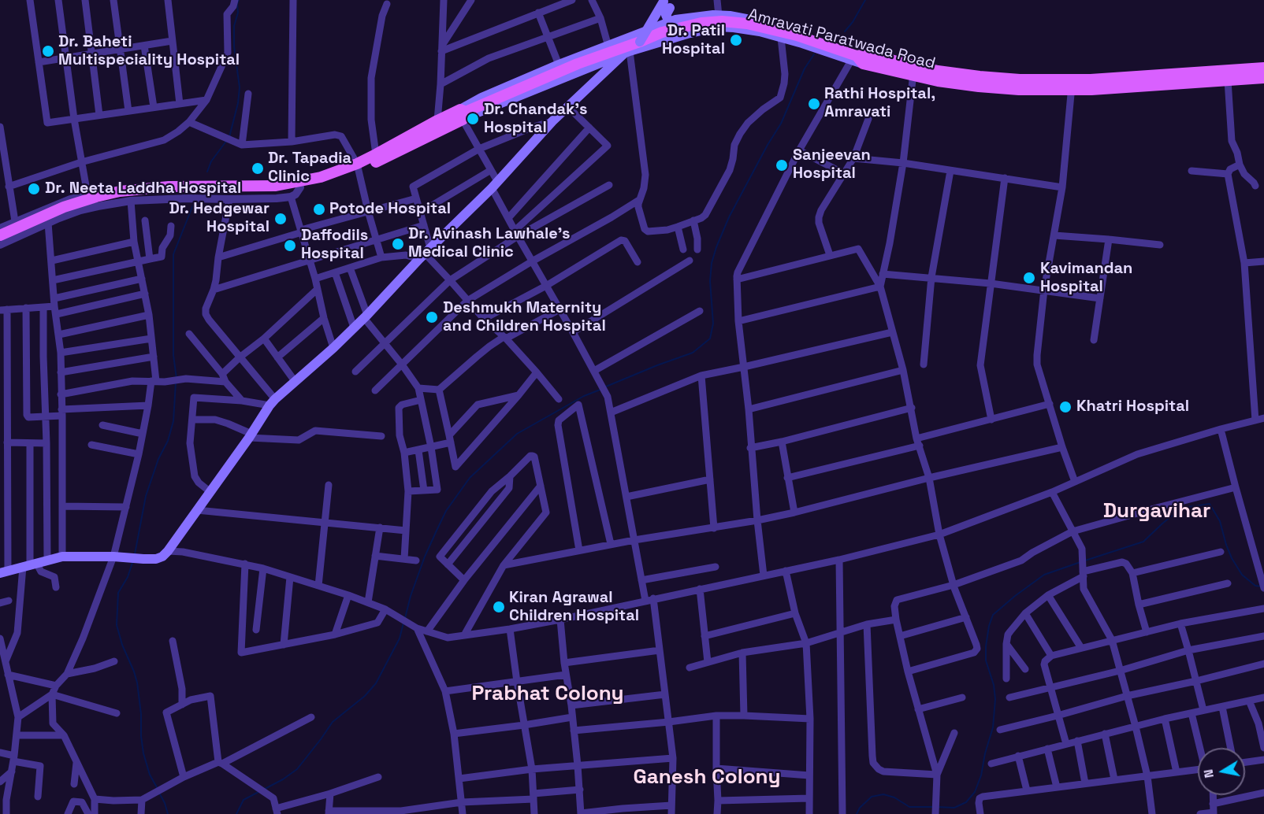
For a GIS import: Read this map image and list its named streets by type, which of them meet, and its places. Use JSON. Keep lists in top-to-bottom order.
{
  "streets": {
    "main road": ["Amravati Paratwada Road"]
  },
  "districts": ["Durgavihar", "Prabhat Colony", "Ganesh Colony"],
  "places": [
    "Dr. Patil Hospital",
    "Dr. Baheti Multispeciality Hospital",
    "Rathi Hospital, Amravati",
    "Dr. Chandak's Hospital",
    "Sanjeevan Hospital",
    "Dr. Tapadia Clinic",
    "Dr. Neeta Laddha Hospital",
    "Potode Hospital",
    "Dr. Hedgewar Hospital",
    "Dr. Avinash Lawhale's Medical Clinic",
    "Daffodils Hospital",
    "Kavimandan Hospital",
    "Deshmukh Maternity and Children Hospital",
    "Khatri Hospital",
    "Kiran Agrawal Children Hospital"
  ],
  "north": "left"
}
